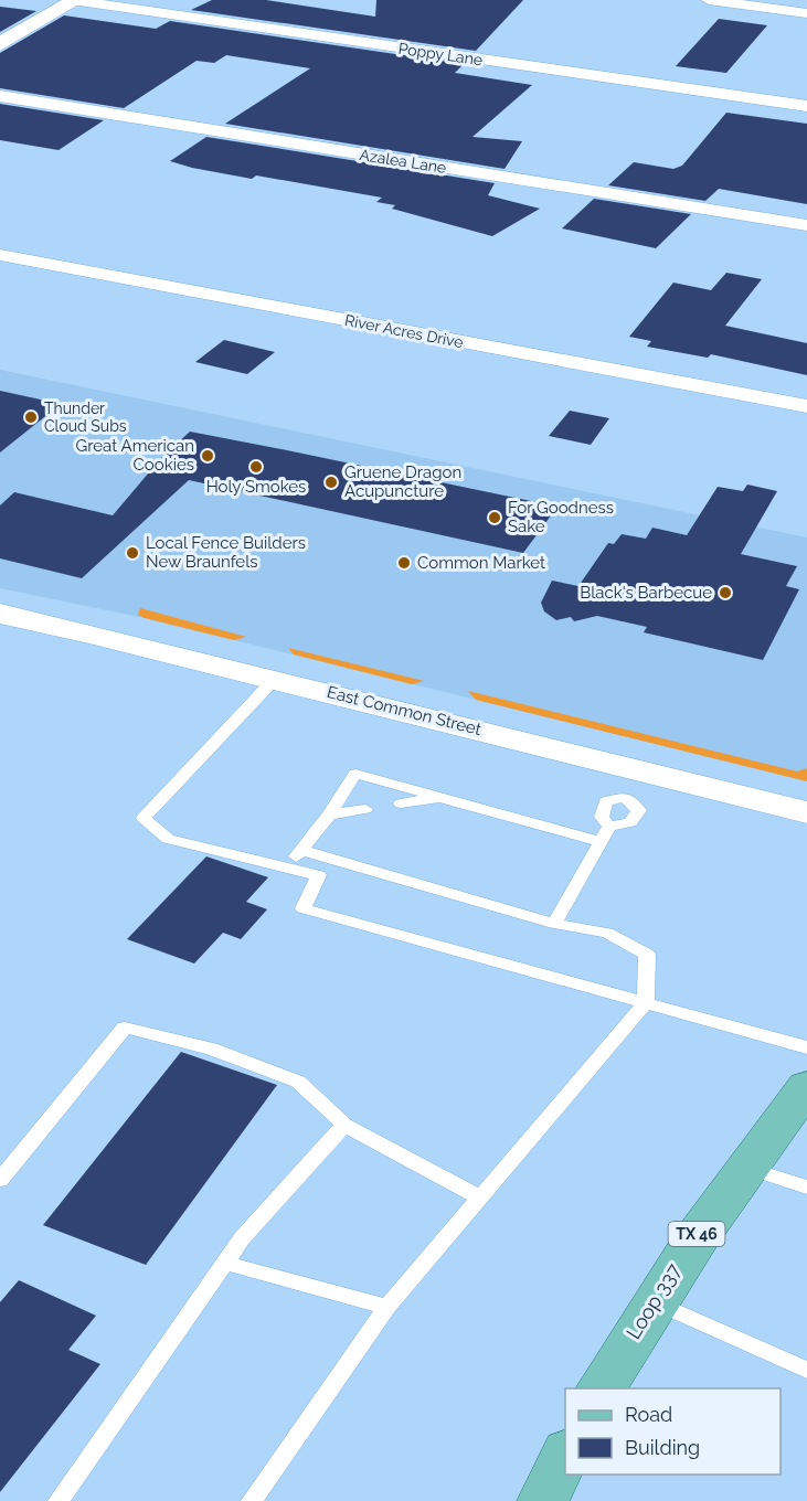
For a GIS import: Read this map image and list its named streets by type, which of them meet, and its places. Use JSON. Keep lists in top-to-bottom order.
{
  "streets": {
    "main road": ["East Common Street", "TX 46", "Loop 337"],
    "street": ["Poppy Lane", "Azalea Lane", "River Acres Drive"]
  },
  "places": [
    "Thunder Cloud Subs",
    "Great American Cookies",
    "Holy Smokes",
    "Gruene Dragon Acupuncture",
    "For Goodness Sake",
    "Local Fence Builders New Braunfels",
    "Common Market",
    "Black's Barbecue"
  ],
  "legend": ["Road", "Building"]
}
